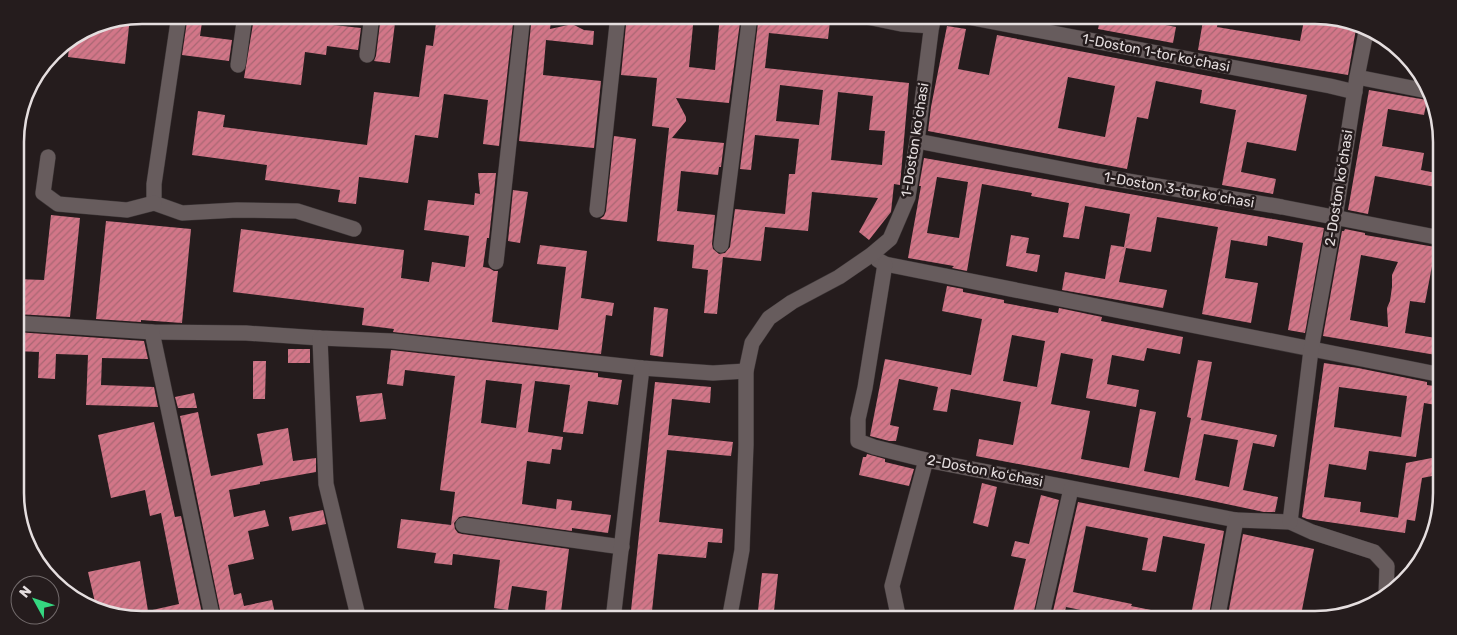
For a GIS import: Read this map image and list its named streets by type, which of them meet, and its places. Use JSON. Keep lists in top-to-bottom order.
{
  "streets": {
    "street": [
      "1-Doston 1-tor koʻchasi",
      "1-Doston koʻchasi",
      "2-Doston koʻchasi",
      "1-Doston 3-tor koʻchasi"
    ]
  },
  "crossings": [
    ["1-Doston 1-tor koʻchasi", "2-Doston koʻchasi"],
    ["1-Doston koʻchasi", "1-Doston 3-tor koʻchasi"],
    ["2-Doston koʻchasi", "1-Doston 3-tor koʻchasi"]
  ],
  "north": "top left"
}
